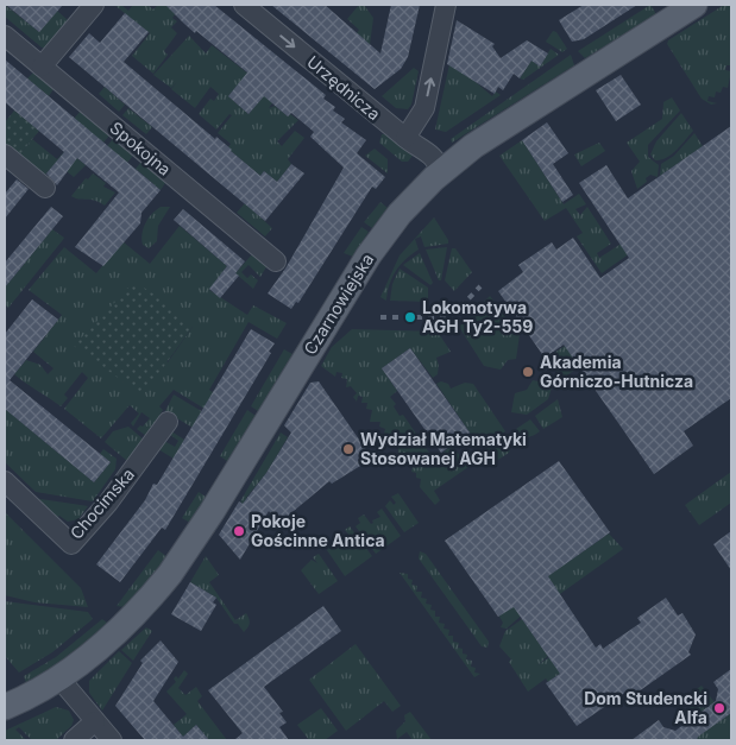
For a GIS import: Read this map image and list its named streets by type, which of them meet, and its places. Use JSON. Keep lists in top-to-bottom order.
{
  "streets": {
    "main road": ["Czarnowiejska"],
    "street": ["Urzędnicza", "Spokojna", "Chocimska"]
  },
  "crossings": [
    ["Urzędnicza", "Czarnowiejska"]
  ],
  "one_way": ["Urzędnicza"],
  "places": [
    "Lokomotywa AGH Ty2-559",
    "Akademia Górniczo-Hutnicza",
    "Wydział Matematyki Stosowanej AGH",
    "Pokoje Gościnne Antica",
    "Dom Studencki Alfa"
  ]
}
